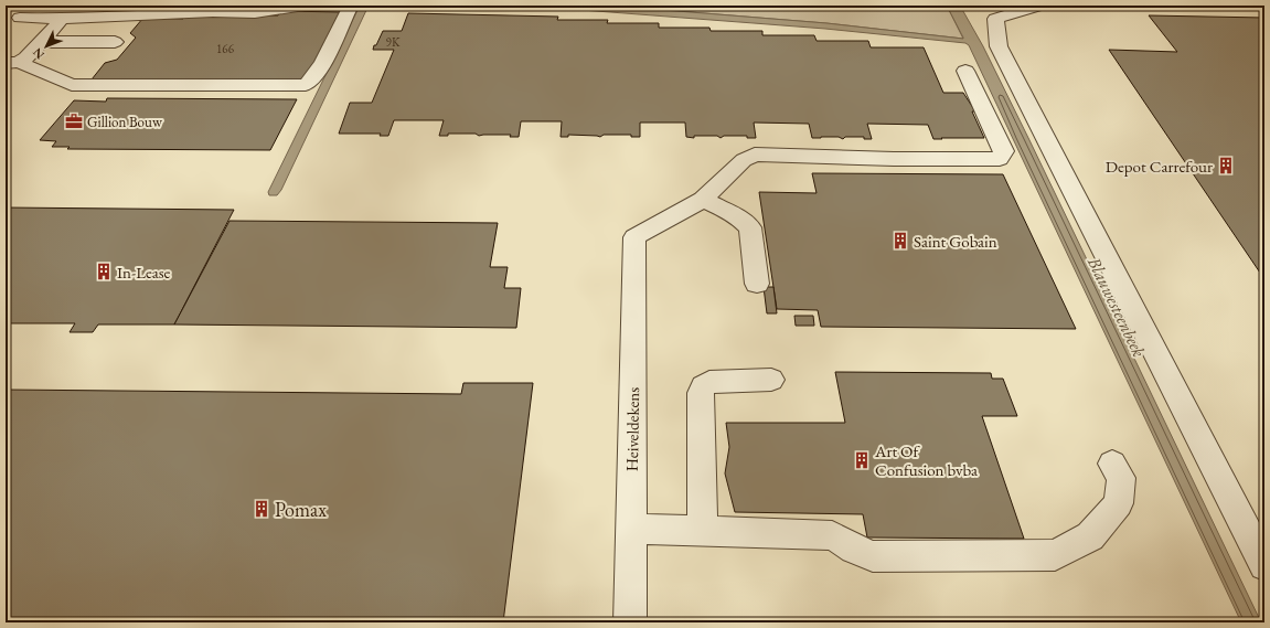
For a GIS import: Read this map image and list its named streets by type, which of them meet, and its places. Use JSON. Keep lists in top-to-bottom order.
{
  "streets": {
    "street": ["Heiveldekens"]
  },
  "water": ["Blauwesteenbeek"],
  "places": {
    "office": ["Gillion Bouw"],
    "building": [
      "Depot Carrefour",
      "Saint Gobain",
      "In-Lease",
      "Art Of Confusion bvba",
      "Pomax"
    ]
  },
  "house_numbers": ["9K", "166"],
  "north": "bottom left"
}
